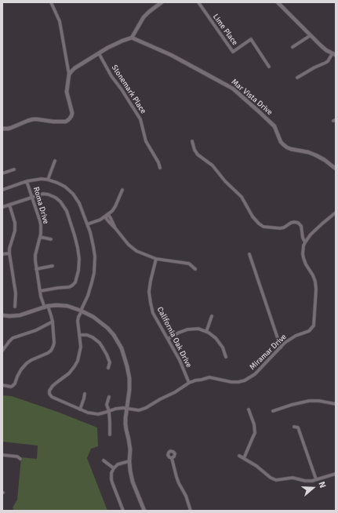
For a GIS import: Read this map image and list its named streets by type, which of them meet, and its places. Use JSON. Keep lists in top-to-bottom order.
{
  "streets": {
    "street": [
      "Lime Place",
      "Stonemark Place",
      "Mar Vista Drive",
      "Roma Drive",
      "California Oak Drive",
      "Miramar Drive"
    ]
  },
  "crossings": [
    ["California Oak Drive", "Miramar Drive"]
  ],
  "north": "right"
}
